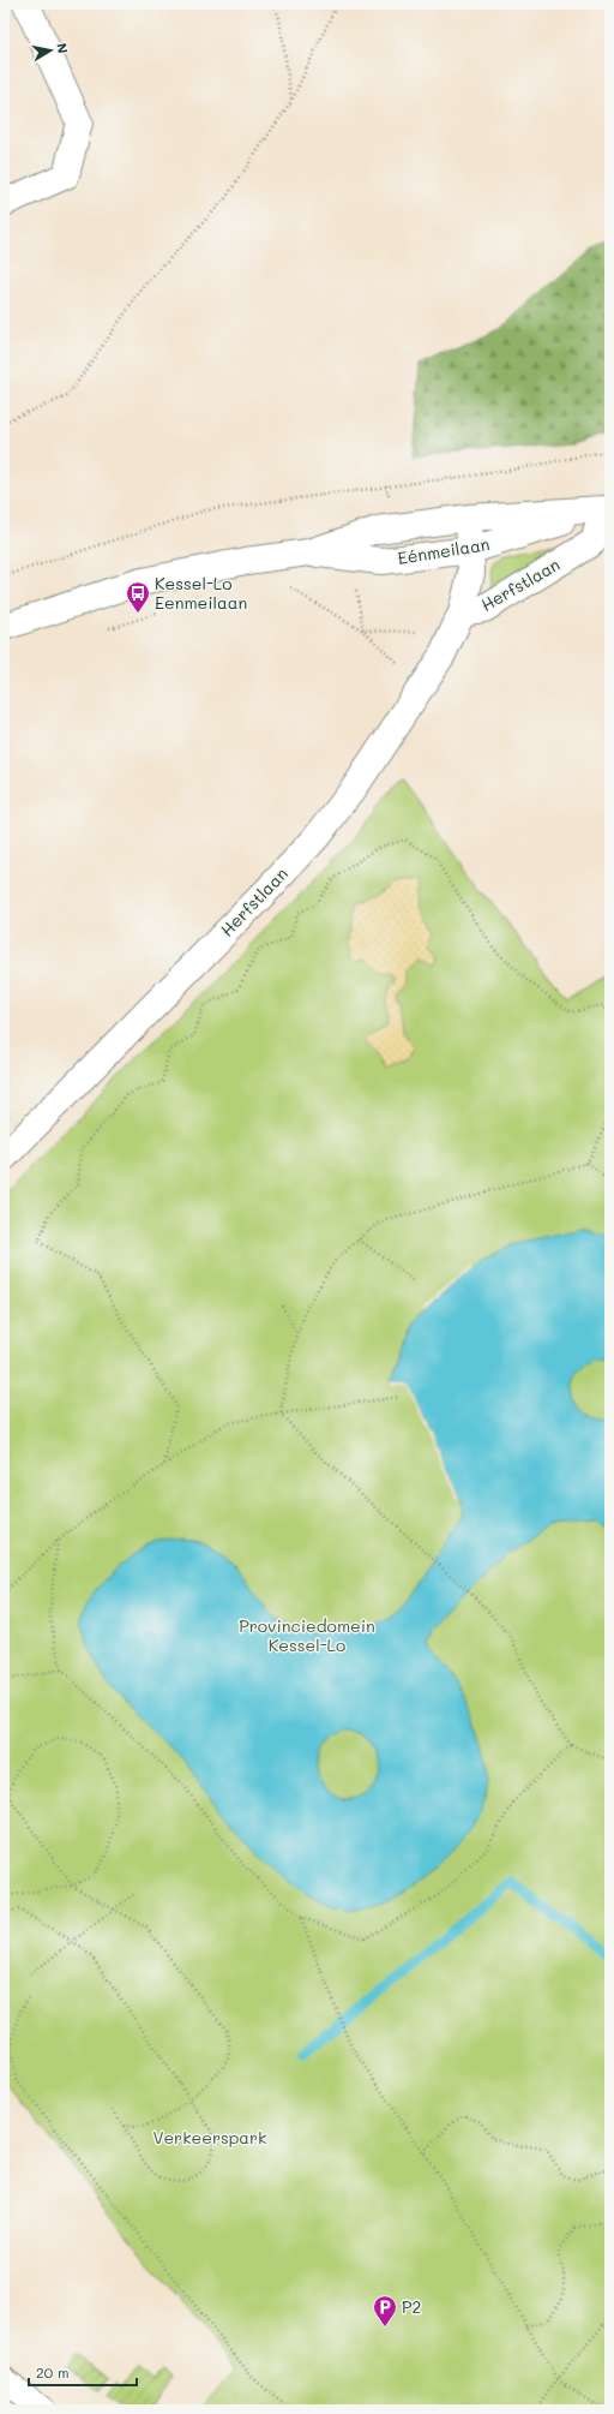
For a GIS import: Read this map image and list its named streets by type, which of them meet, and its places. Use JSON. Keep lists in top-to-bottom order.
{
  "streets": {
    "street": ["Eénmeilaan", "Herfstlaan"]
  },
  "crossings": [
    ["Eénmeilaan", "Herfstlaan"]
  ],
  "parks": ["Provinciedomein Kessel-Lo", "Verkeerspark"],
  "places": {
    "bus stop": ["Kessel-Lo Eenmeilaan"],
    "parking": ["P2"]
  },
  "scale_bar": "20 m",
  "north": "right"
}
